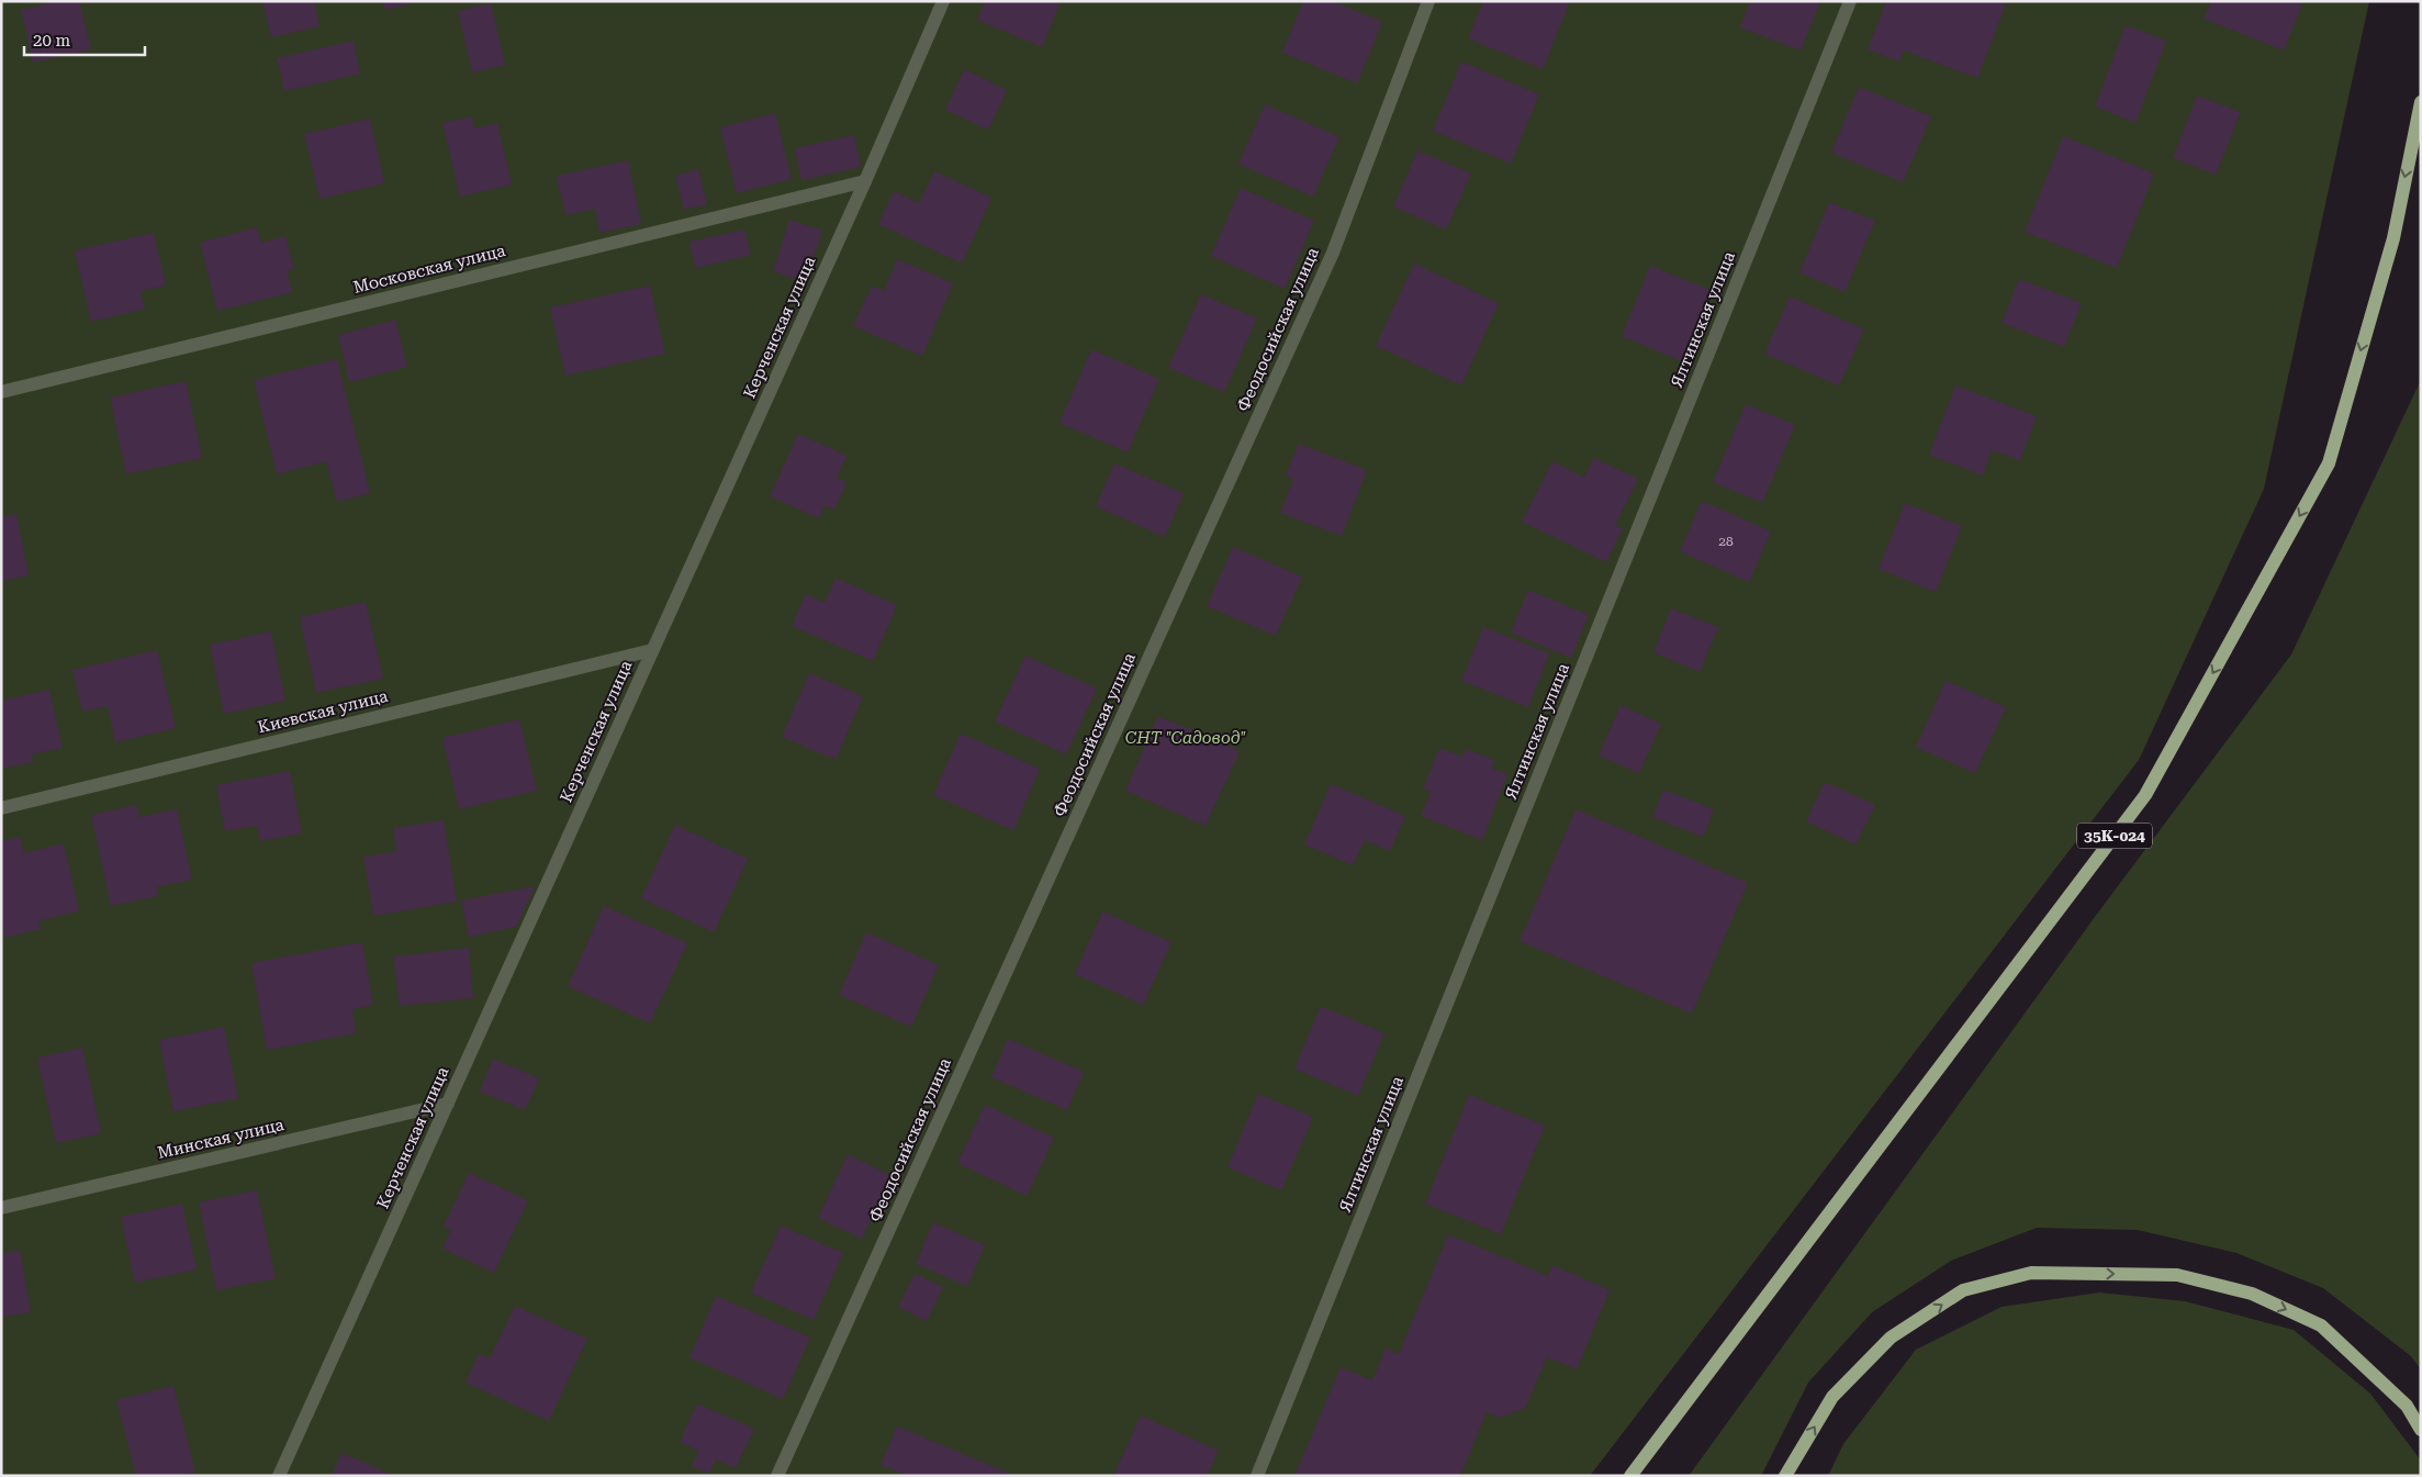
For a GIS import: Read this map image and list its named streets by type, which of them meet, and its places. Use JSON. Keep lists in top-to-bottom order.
{
  "streets": {
    "main road": ["35К-024"],
    "street": [
      "Московская улица",
      "Ялтинская улица",
      "Керченская улица",
      "Феодосийская улица",
      "Киевская улица",
      "Минская улица"
    ]
  },
  "crossings": [
    ["Московская улица", "Керченская улица"],
    ["Керченская улица", "Киевская улица"],
    ["Керченская улица", "Минская улица"]
  ],
  "parks": ["СНТ \"Садовод\""],
  "house_numbers": ["28"],
  "scale_bar": "20 m"
}
